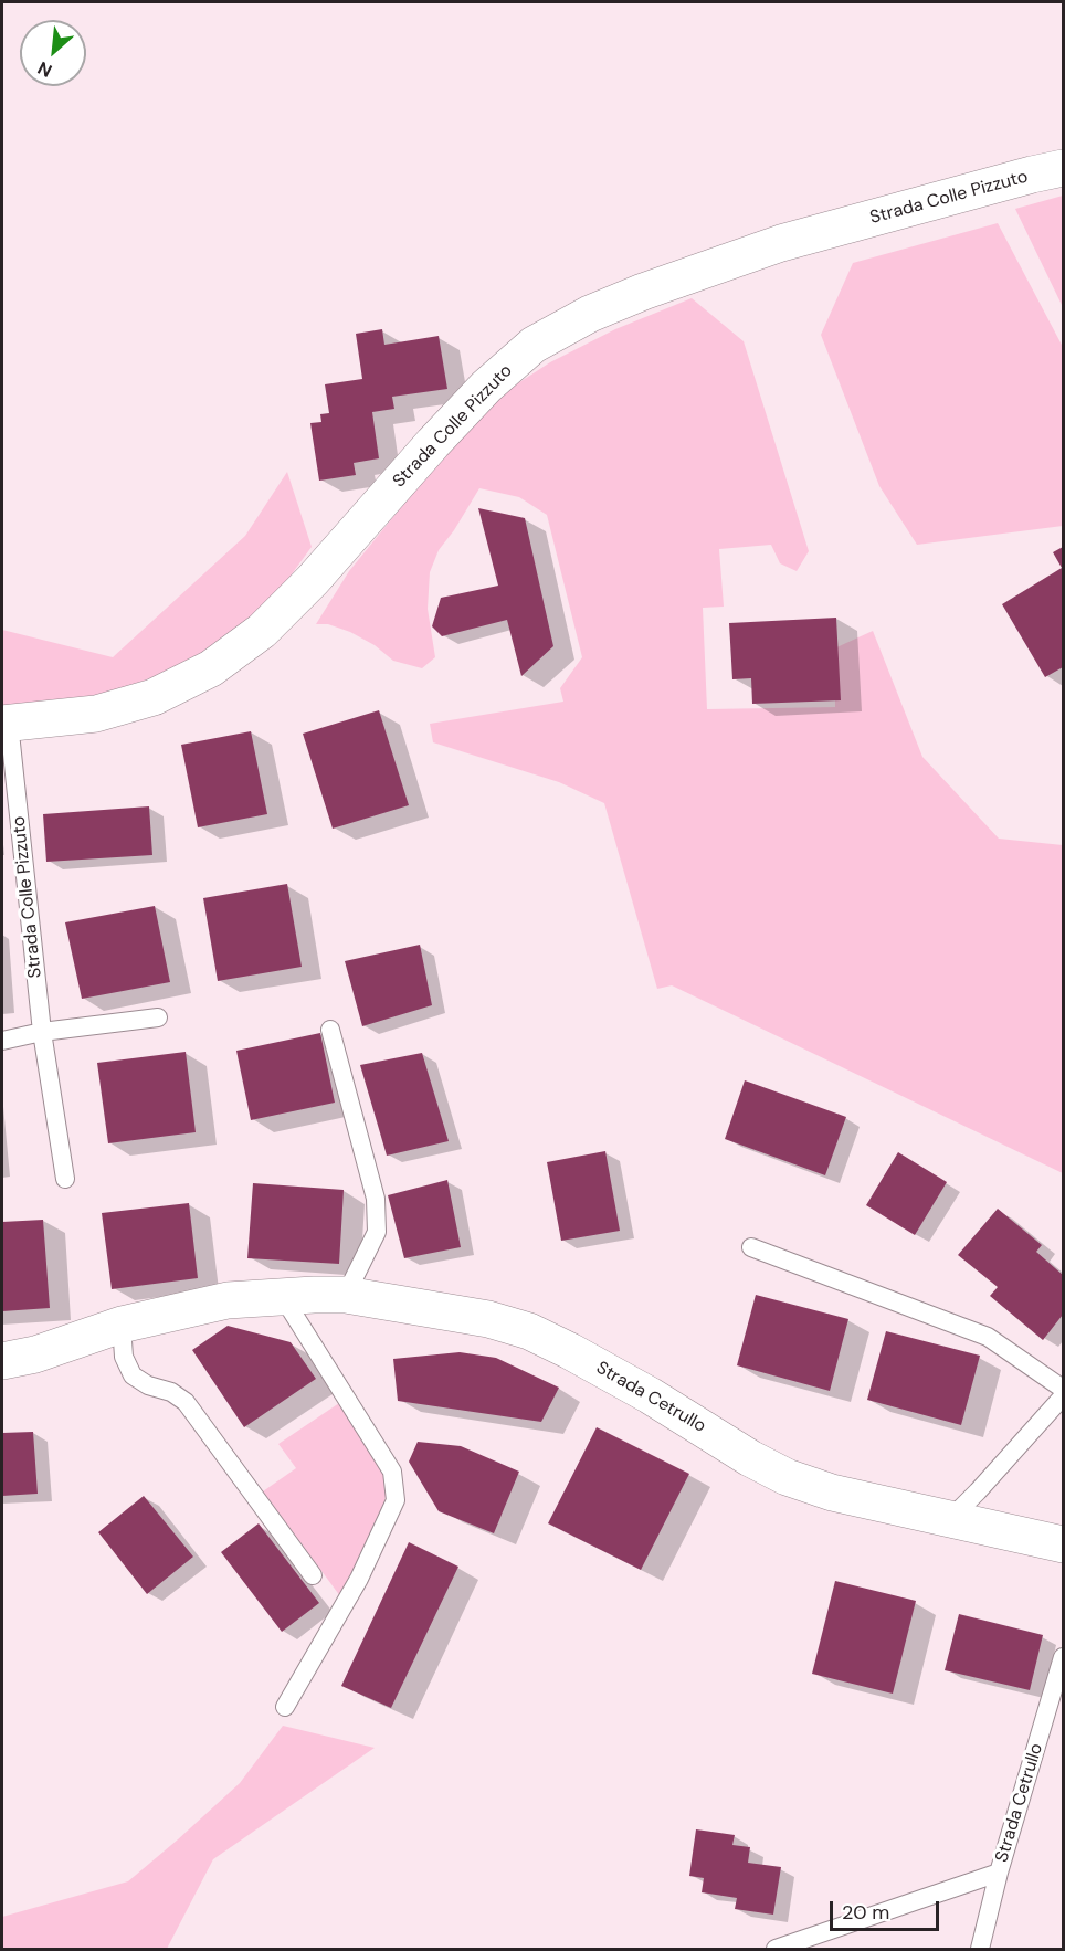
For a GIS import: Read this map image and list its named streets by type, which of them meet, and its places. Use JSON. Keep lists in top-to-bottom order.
{
  "streets": {
    "street": ["Strada Colle Pizzuto", "Strada Cetrullo"]
  },
  "scale_bar": "20 m",
  "north": "bottom left"
}
